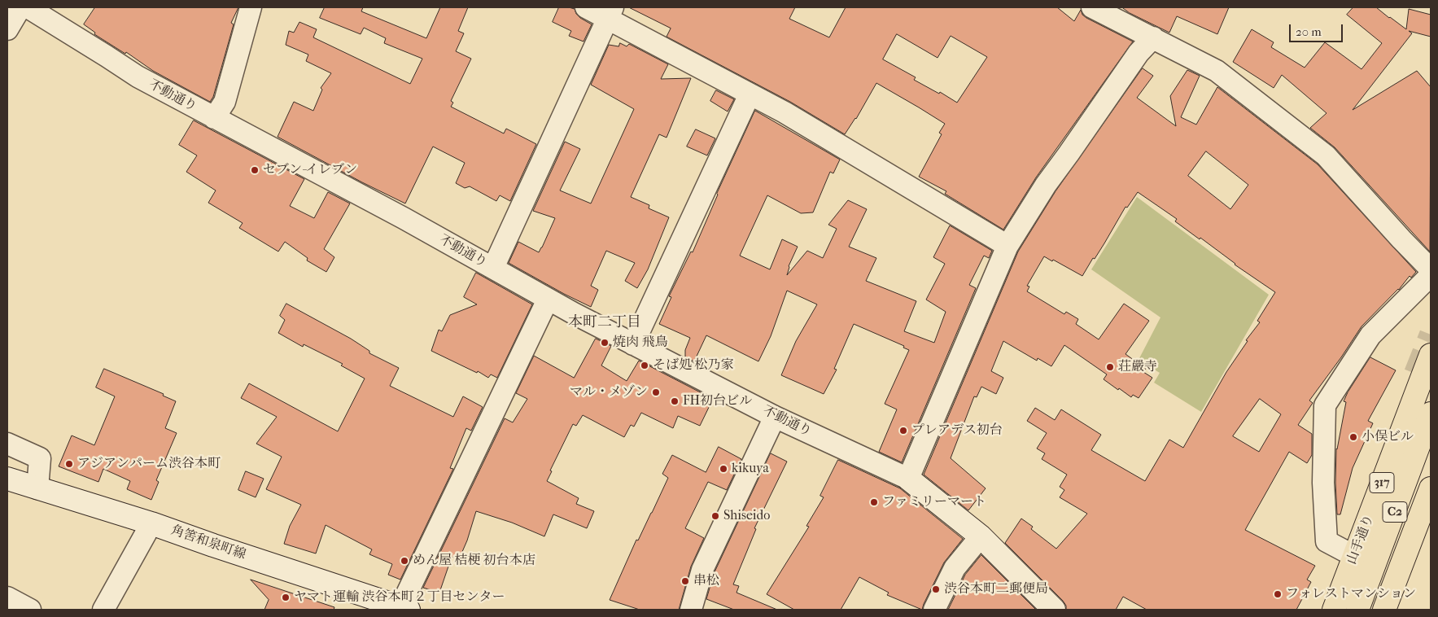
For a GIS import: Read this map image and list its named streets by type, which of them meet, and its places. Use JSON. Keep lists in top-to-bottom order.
{
  "streets": {
    "main road": [
      "317",
      "C2",
      "山手通り",
      "角筈和泉町線"
    ],
    "street": ["不動通り"]
  },
  "districts": ["本町二丁目"],
  "places": [
    "セブン-イレブン",
    "焼肉 飛鳥",
    "そば処 松乃家",
    "荘嚴寺",
    "マル・メゾン",
    "FH初台ビル",
    "プレアデス初台",
    "小俣ビル",
    "アジアンパーム渋谷本町",
    "kikuya",
    "ファミリーマート",
    "Shiseido",
    "めん屋 桔梗 初台本店",
    "串松",
    "渋谷本町二郵便局",
    "フォレストマンション",
    "ヤマト運輸 渋谷本町２丁目センター"
  ],
  "scale_bar": "20 m"
}
